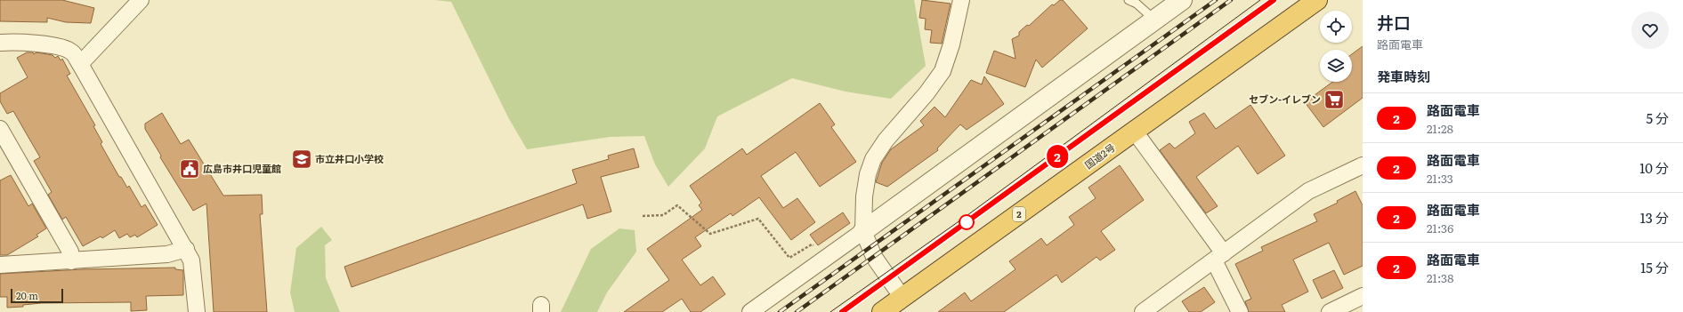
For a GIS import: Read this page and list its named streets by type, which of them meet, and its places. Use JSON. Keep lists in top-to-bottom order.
{
  "streets": {
    "highway": ["国道2号", "2"]
  },
  "places": {
    "supermarket": ["セブン-イレブン"],
    "school or university": ["市立井口小学校"],
    "public building": ["広島市井口児童館"]
  },
  "lines": ["tram line 2"],
  "scale_bar": "20 m",
  "page": {
    "on_map": "2",
    "heading": [
      ["井口", "路面電車"],
      "発車時刻"
    ],
    "list": [
      {
        "mark": "2",
        "name": "路面電車",
        "note": "21:28",
        "value": "5 分"
      },
      {
        "mark": "2",
        "name": "路面電車",
        "note": "21:33",
        "value": "10 分"
      },
      {
        "mark": "2",
        "name": "路面電車",
        "note": "21:36",
        "value": "13 分"
      },
      {
        "mark": "2",
        "name": "路面電車",
        "note": "21:38",
        "value": "15 分"
      }
    ],
    "scale": "20 m"
  }
}
